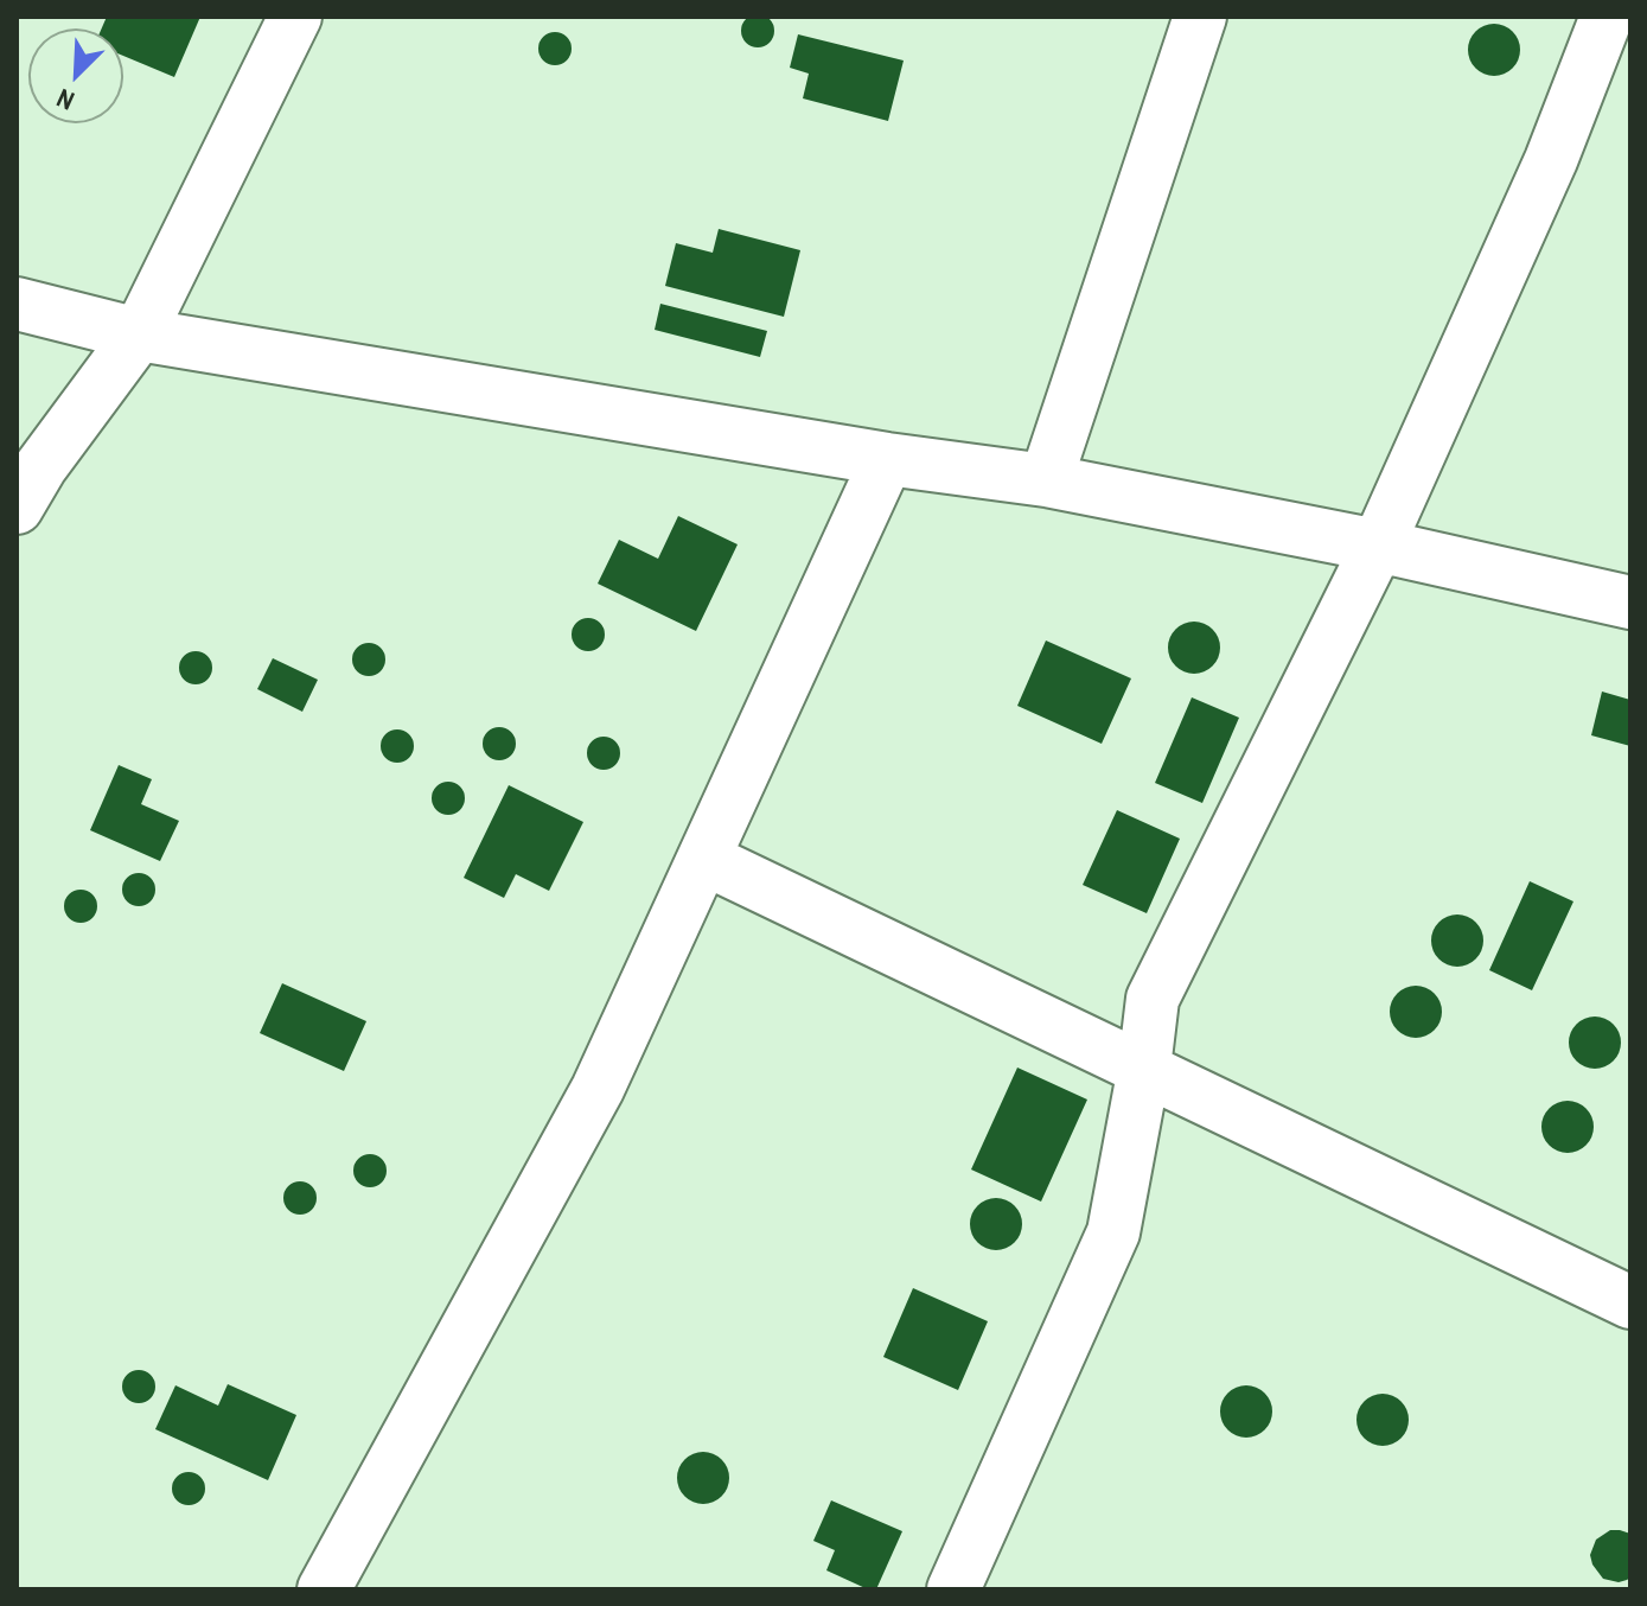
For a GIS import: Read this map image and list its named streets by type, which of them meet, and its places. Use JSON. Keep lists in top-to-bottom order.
{
  "north": "bottom left"
}
